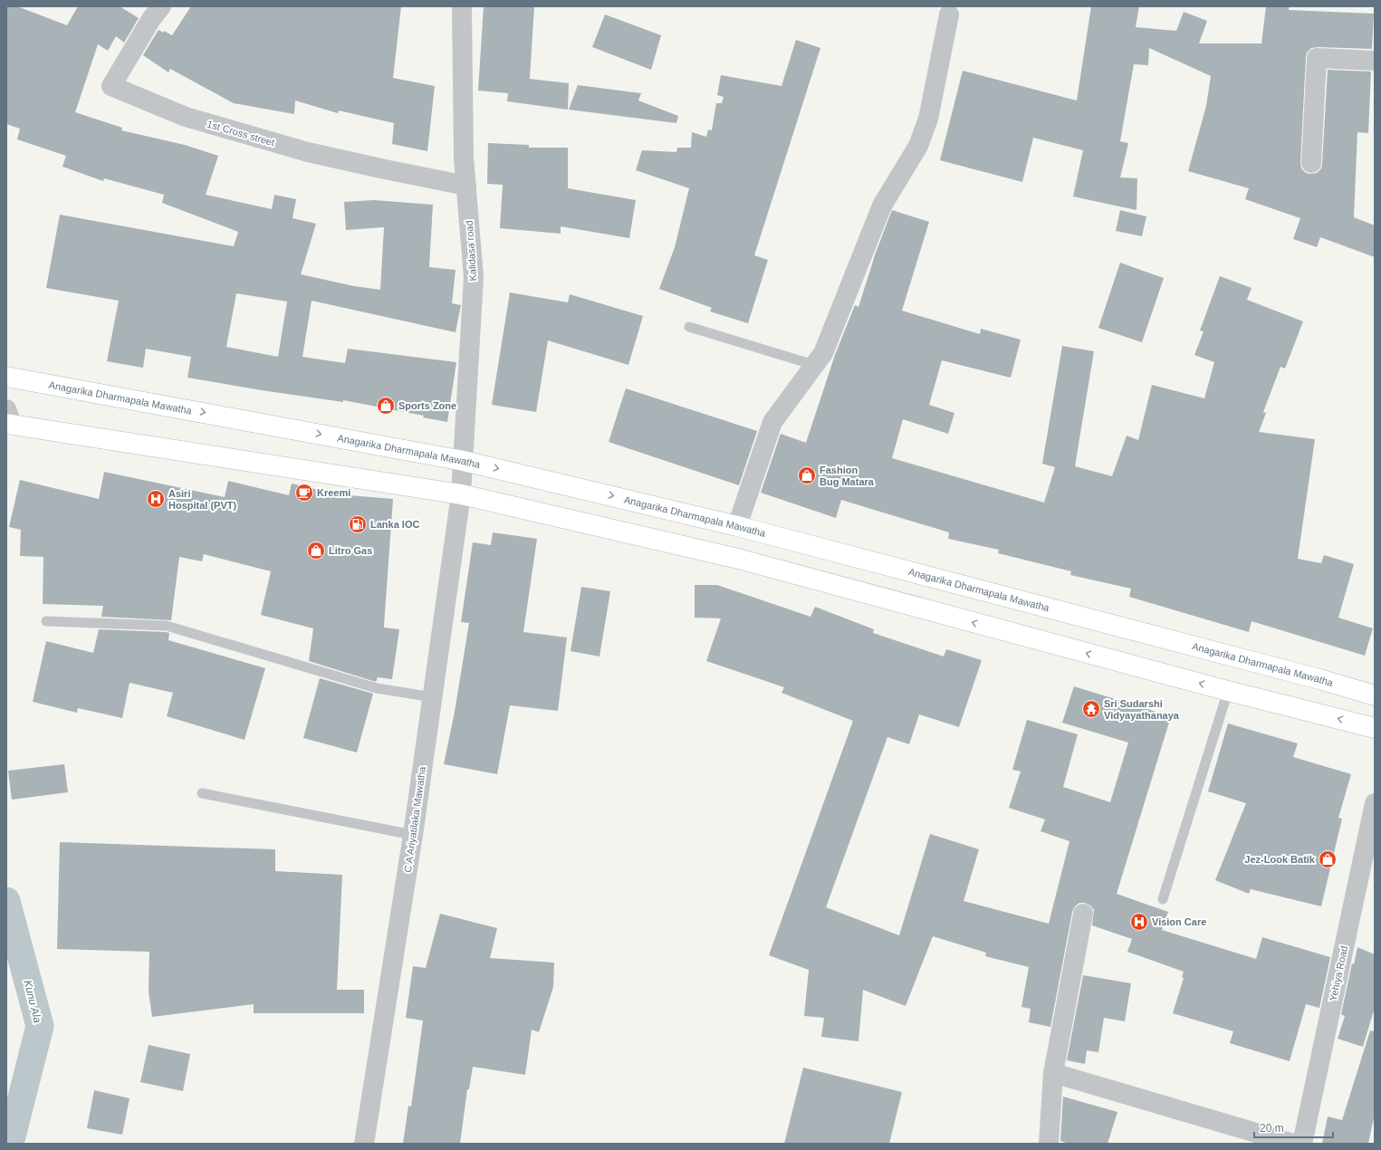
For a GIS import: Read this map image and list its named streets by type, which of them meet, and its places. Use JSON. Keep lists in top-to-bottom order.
{
  "streets": {
    "highway": ["Anagarika Dharmapala Mawatha"],
    "street": [
      "1st Cross street",
      "Kalidasa road",
      "C A Ariyatilaka Mawatha",
      "Yehiya Road"
    ]
  },
  "crossings": [
    ["1st Cross street", "Kalidasa road"],
    ["Kalidasa road", "Anagarika Dharmapala Mawatha"],
    ["Kalidasa road", "C A Ariyatilaka Mawatha"]
  ],
  "water": ["Kunu Ala"],
  "places": {
    "shop": [
      "Sports Zone",
      "Fashion Bug Matara",
      "Litro Gas",
      "Jez-Look Batik"
    ],
    "cafe": ["Kreemi"],
    "hospital": ["Asiri Hospital (PVT)", "Vision Care"],
    "fuel station": ["Lanka IOC"],
    "temple": ["Sri Sudarshi Vidyayathanaya"]
  },
  "scale_bar": "20 m"
}
